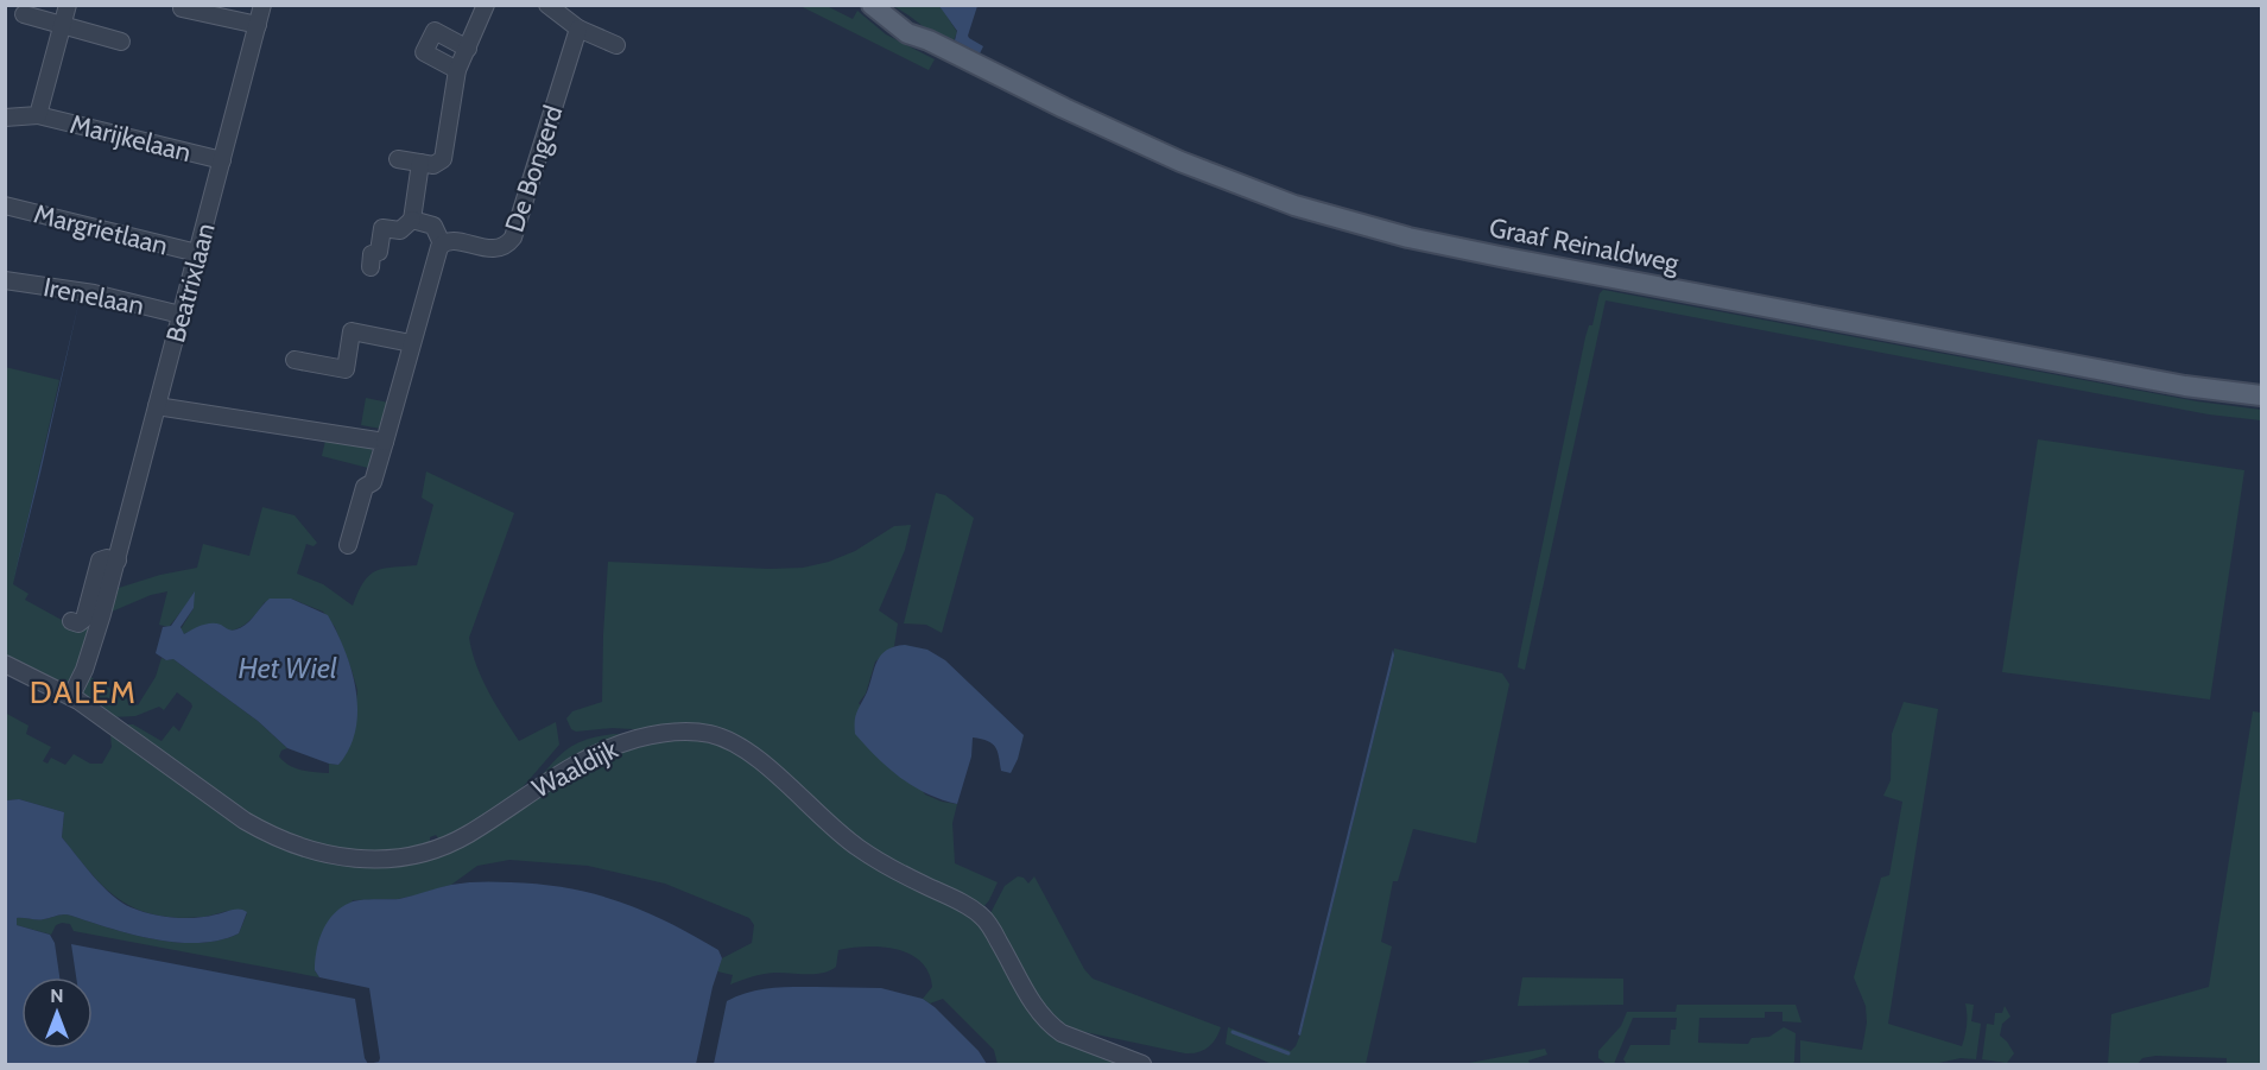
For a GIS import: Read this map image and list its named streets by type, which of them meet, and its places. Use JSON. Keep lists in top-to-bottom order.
{
  "streets": {
    "main road": ["Graaf Reinaldweg"],
    "street": [
      "Marijkelaan",
      "De Bongerd",
      "Margrietlaan",
      "Beatrixlaan",
      "Irenelaan",
      "Waaldijk"
    ]
  },
  "crossings": [
    ["Marijkelaan", "Beatrixlaan"],
    ["Margrietlaan", "Beatrixlaan"],
    ["Beatrixlaan", "Irenelaan"],
    ["Beatrixlaan", "Waaldijk"]
  ],
  "districts": ["DALEM"],
  "water": ["Het Wiel"],
  "north": "top"
}
